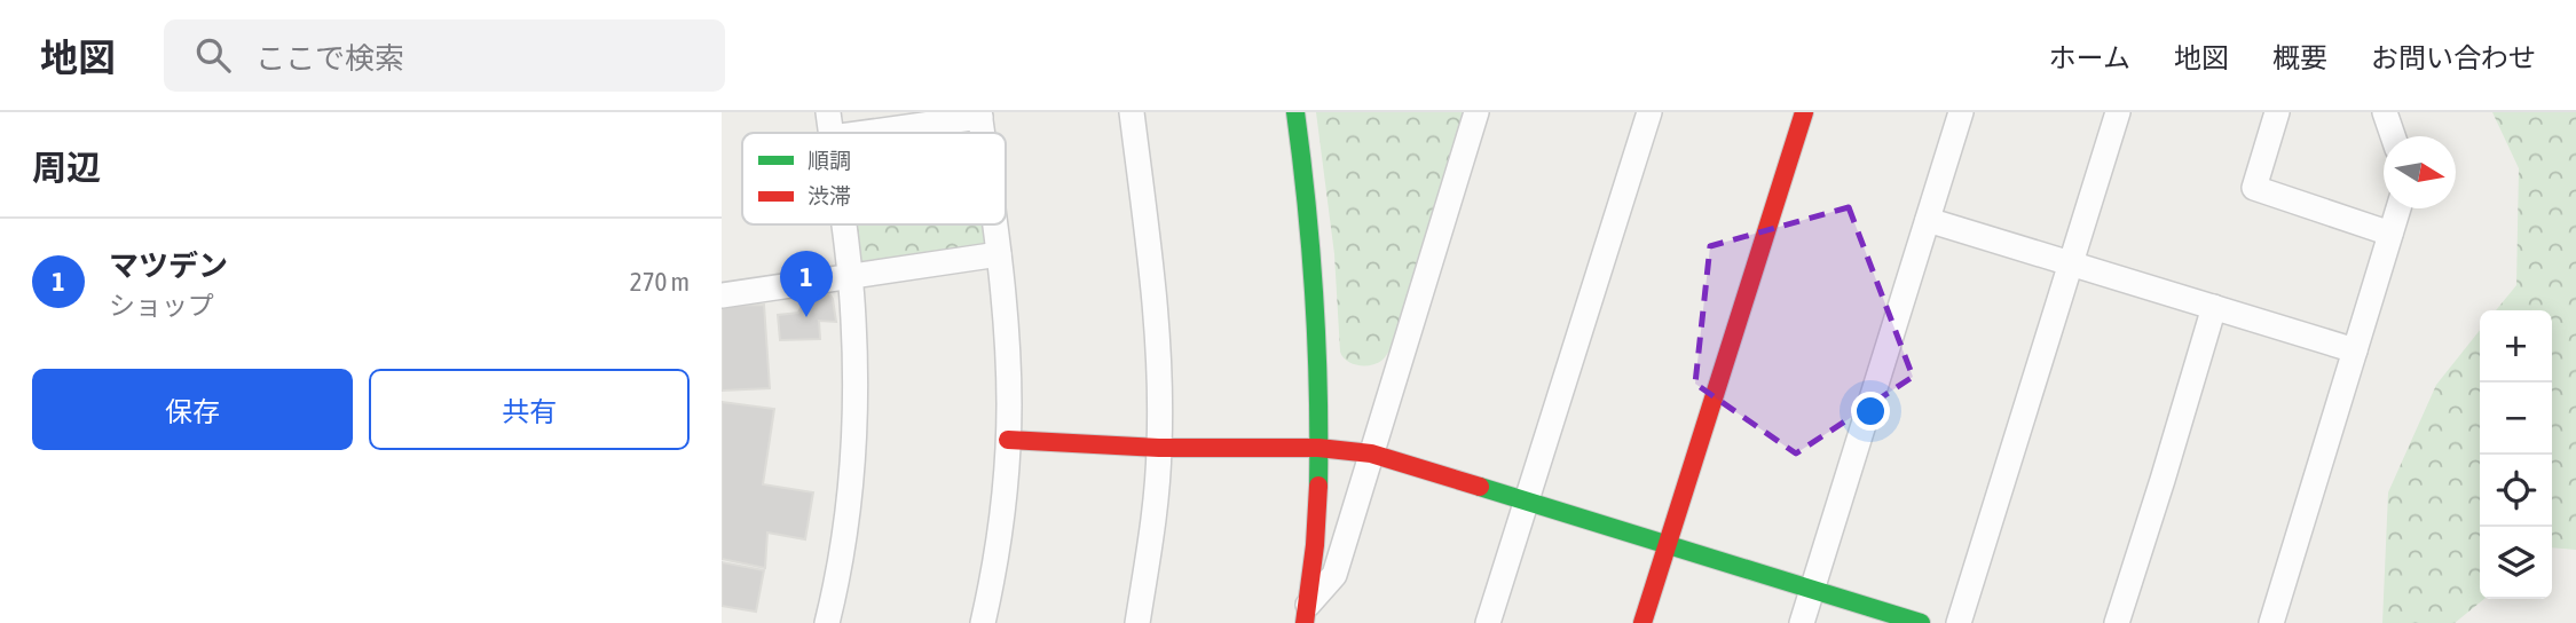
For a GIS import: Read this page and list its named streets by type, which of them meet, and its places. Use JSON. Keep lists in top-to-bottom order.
{
  "legend": ["順調", "渋滞"],
  "north": "right",
  "page": {
    "header": "地図",
    "search": "ここで検索",
    "nav": [
      "ホーム",
      "地図",
      "概要",
      "お問い合わせ"
    ],
    "heading": "周辺",
    "list": [
      {
        "mark": "1",
        "name": "マツデン",
        "note": "ショップ",
        "value": "270 m"
      }
    ],
    "pins": "1",
    "map_buttons": ["+", "−"],
    "buttons": ["保存", "共有"]
  }
}
